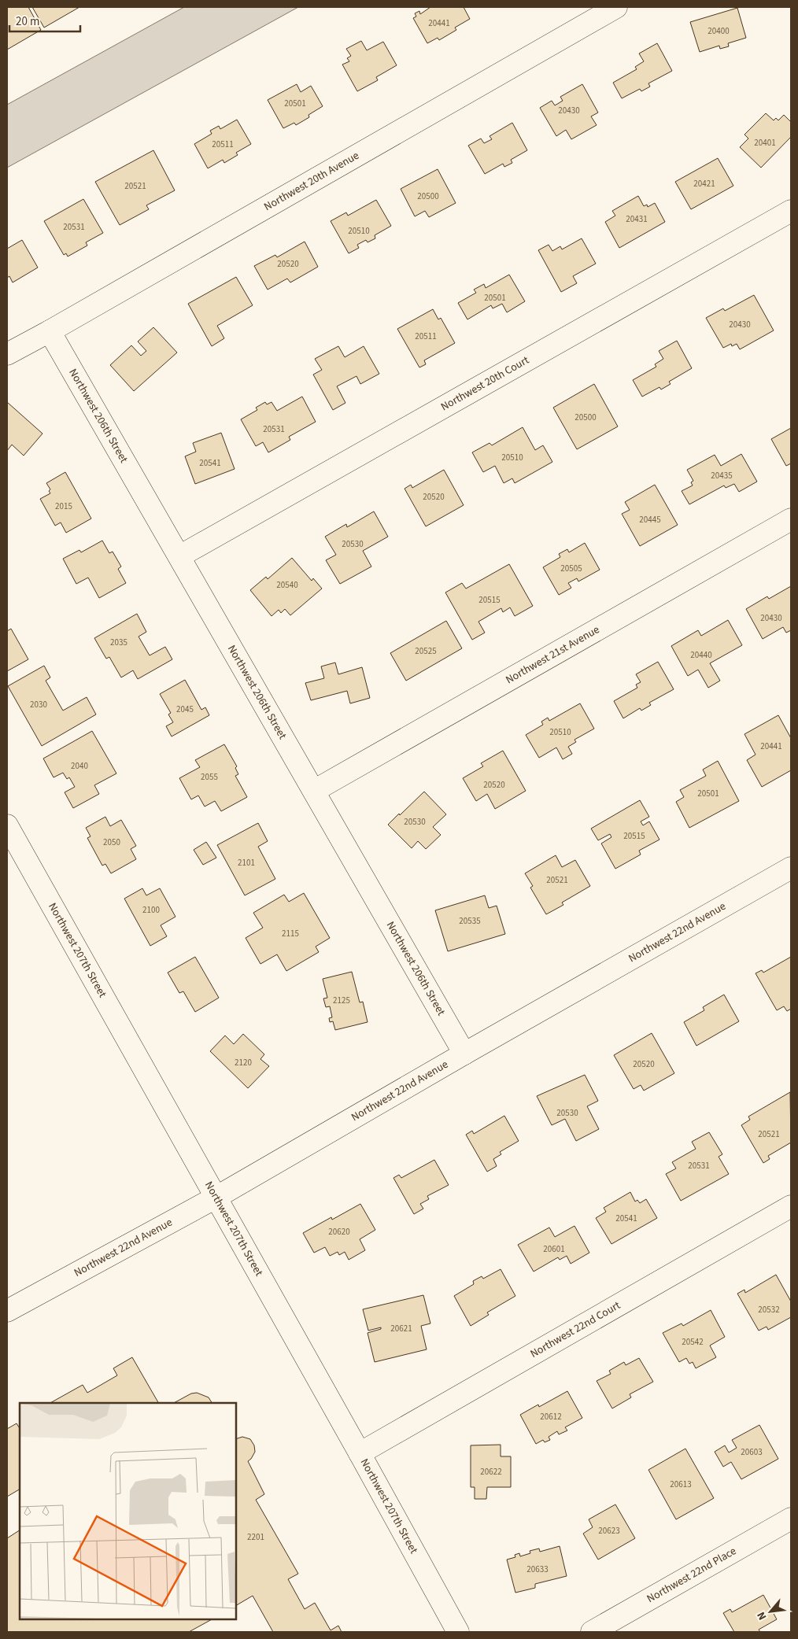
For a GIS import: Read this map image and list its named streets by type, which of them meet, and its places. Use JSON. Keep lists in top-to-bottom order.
{
  "streets": {
    "street": [
      "Northwest 20th Avenue",
      "Northwest 20th Court",
      "Northwest 206th Street",
      "Northwest 21st Avenue",
      "Northwest 22nd Avenue",
      "Northwest 207th Street",
      "Northwest 22nd Court",
      "Northwest 22nd Place"
    ]
  },
  "crossings": [
    ["Northwest 20th Avenue", "Northwest 206th Street"],
    ["Northwest 20th Court", "Northwest 206th Street"],
    ["Northwest 206th Street", "Northwest 21st Avenue"],
    ["Northwest 206th Street", "Northwest 22nd Avenue"],
    ["Northwest 22nd Avenue", "Northwest 207th Street"],
    ["Northwest 207th Street", "Northwest 22nd Court"]
  ],
  "house_numbers": [
    "20441",
    "20400",
    "20501",
    "20430",
    "20401",
    "20511",
    "20421",
    "20521",
    "20500",
    "20431",
    "20531",
    "20510",
    "20520",
    "20501",
    "20430",
    "20511",
    "20500",
    "20531",
    "20510",
    "20541",
    "20435",
    "20520",
    "2015",
    "20445",
    "20530",
    "20505",
    "20540",
    "20515",
    "20430",
    "2035",
    "20525",
    "20440",
    "2030",
    "2045",
    "20510",
    "20441",
    "2040",
    "2055",
    "20520",
    "20501",
    "20530",
    "20515",
    "2050",
    "2101",
    "20521",
    "2100",
    "20535",
    "2115",
    "2125",
    "2120",
    "20520",
    "20530",
    "20521",
    "20531",
    "20541",
    "20620",
    "20601",
    "20532",
    "20621",
    "20542",
    "20612",
    "20603",
    "20622",
    "20613",
    "20623",
    "2201",
    "20633"
  ],
  "scale_bar": "20 m",
  "north": "bottom left"
}
